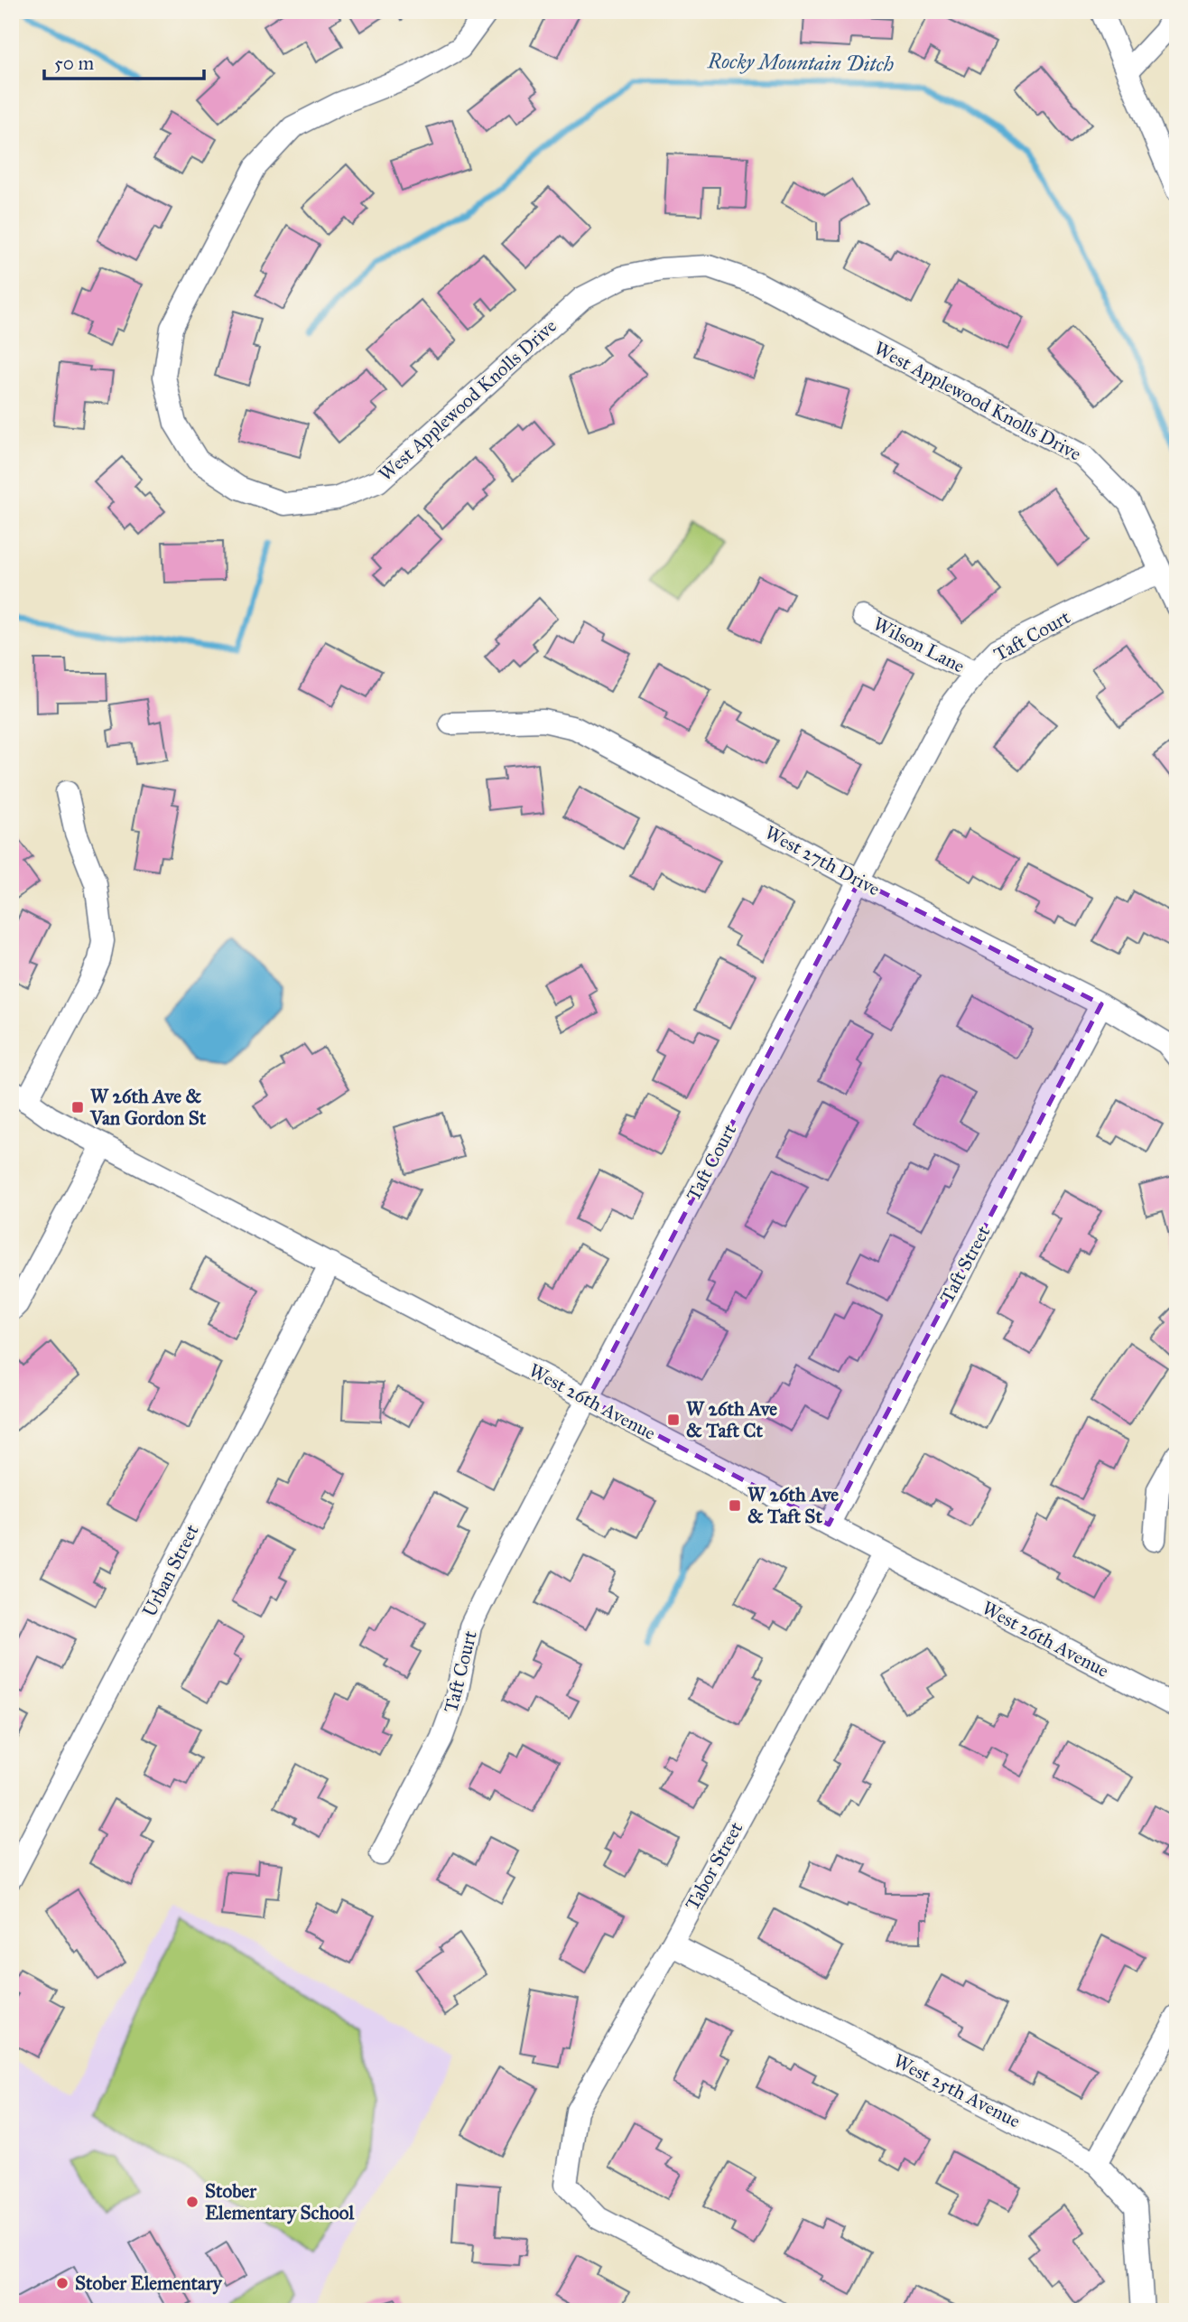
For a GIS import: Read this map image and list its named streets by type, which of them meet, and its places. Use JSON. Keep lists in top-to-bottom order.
{
  "streets": {
    "street": [
      "West Applewood Knolls Drive",
      "Taft Court",
      "Wilson Lane",
      "West 27th Drive",
      "Taft Street",
      "West 26th Avenue",
      "Urban Street",
      "Tabor Street",
      "West 25th Avenue"
    ]
  },
  "crossings": [
    ["West Applewood Knolls Drive", "Taft Court"],
    ["Taft Court", "Wilson Lane"],
    ["Taft Court", "West 27th Drive"],
    ["Taft Court", "West 26th Avenue"],
    ["West 27th Drive", "Taft Street"],
    ["Taft Street", "West 26th Avenue"],
    ["West 26th Avenue", "Urban Street"],
    ["West 26th Avenue", "Tabor Street"],
    ["Tabor Street", "West 25th Avenue"]
  ],
  "water": ["Rocky Mountain Ditch"],
  "places": {
    "transit": ["W 26th Ave & Van Gordon St", "W 26th Ave & Taft Ct", "W 26th Ave & Taft St"],
    "other": ["Stober Elementary School", "Stober Elementary"]
  },
  "scale_bar": "50 m"
}
